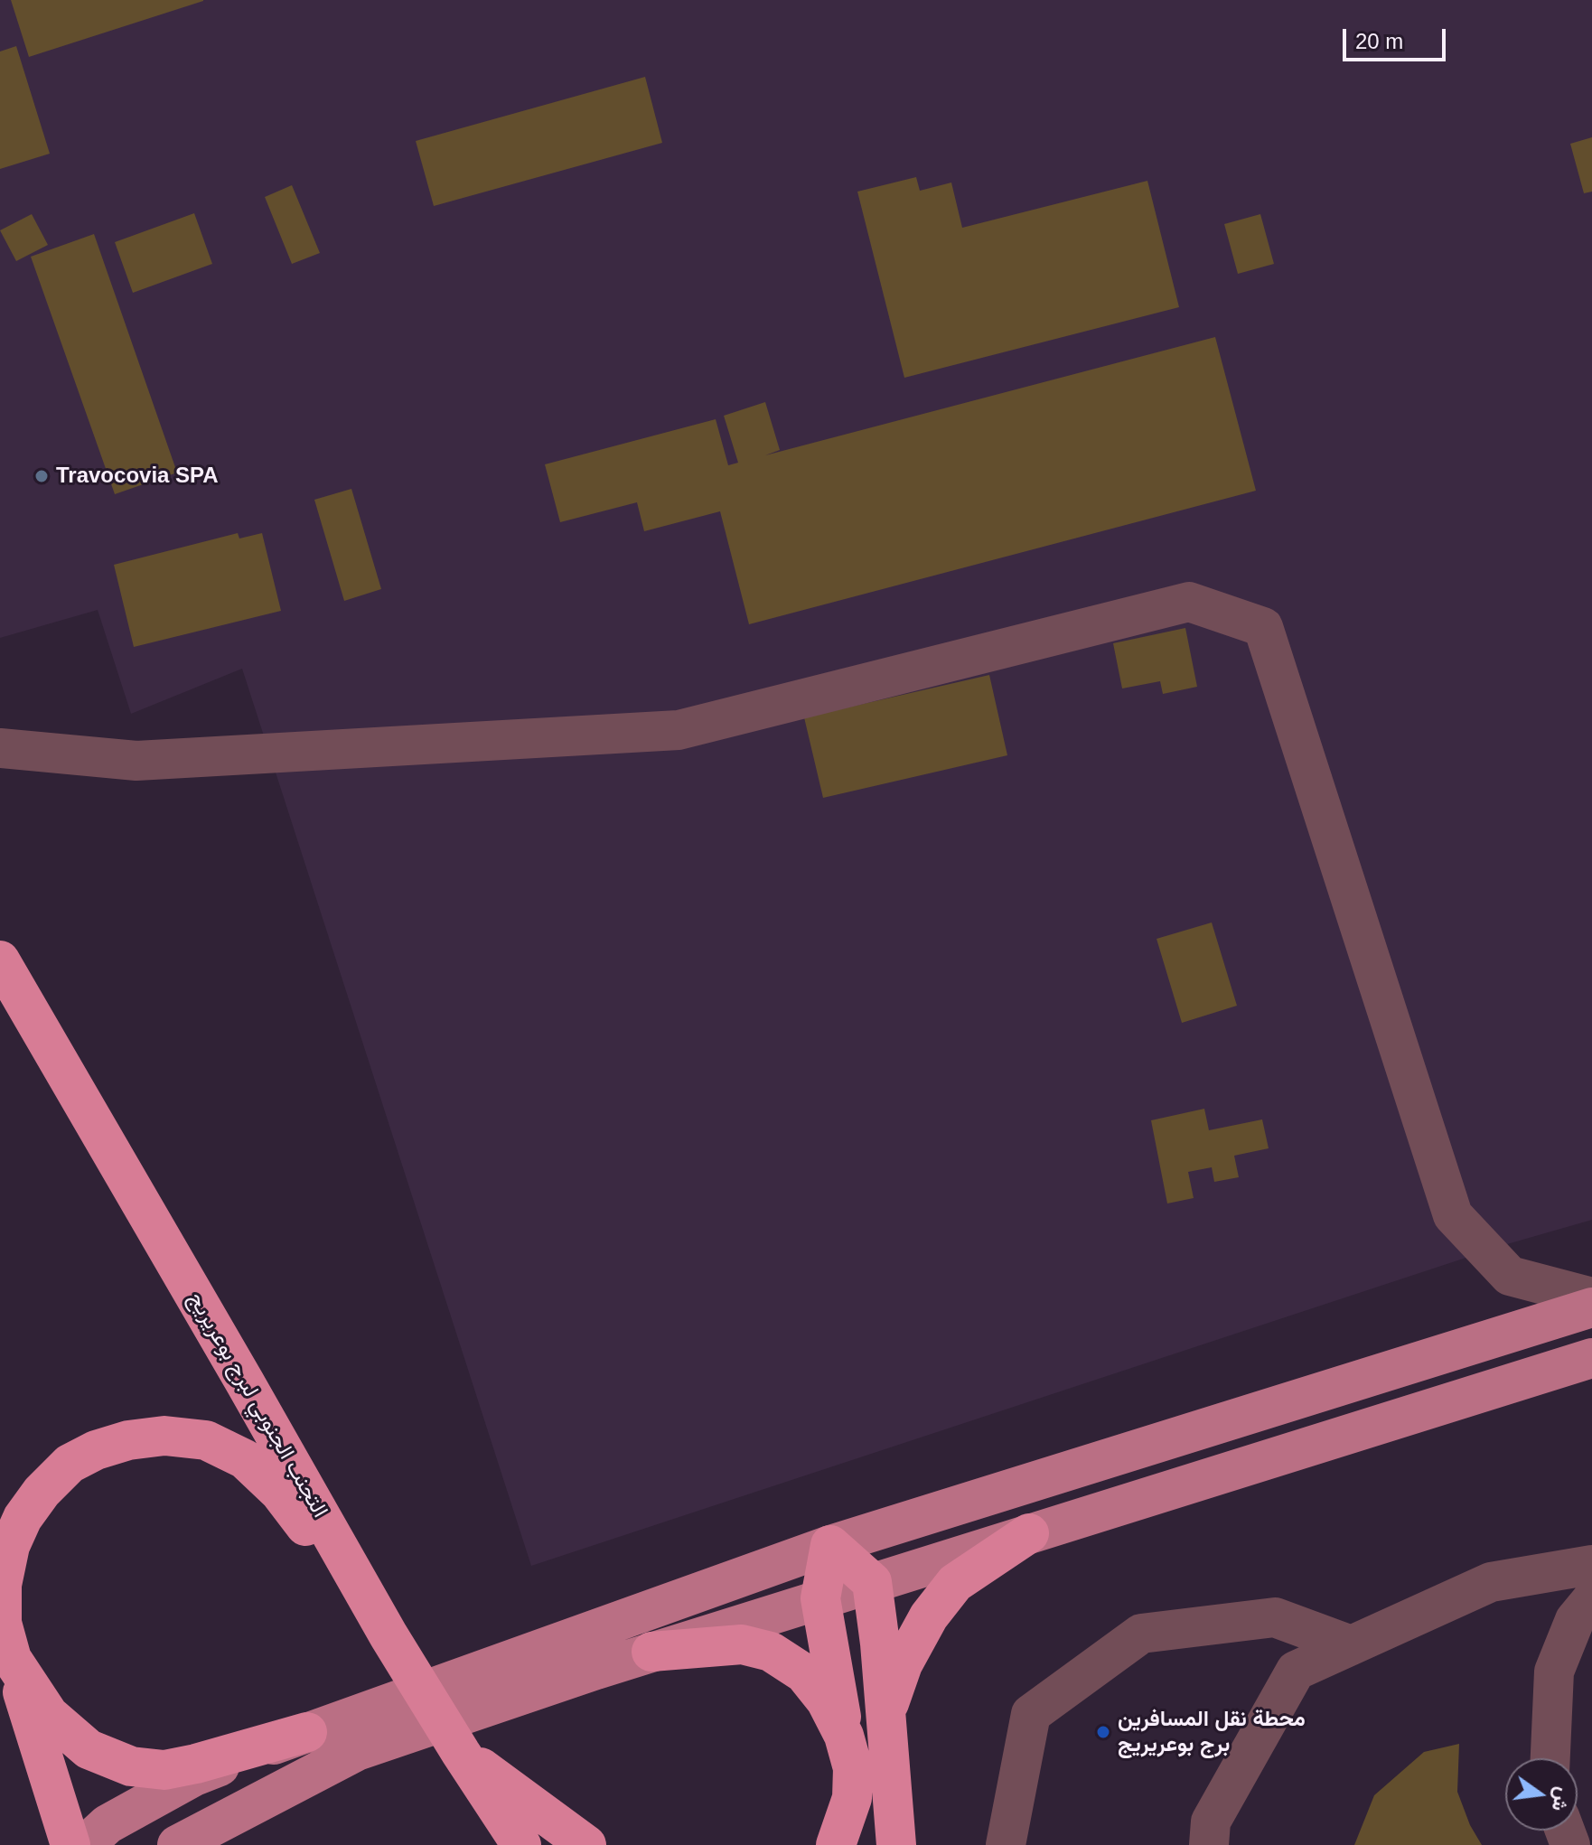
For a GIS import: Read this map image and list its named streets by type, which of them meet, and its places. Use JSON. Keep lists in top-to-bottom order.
{
  "streets": {
    "highway": ["التجنب الجنوبي لبرج بوعريريج"]
  },
  "places": ["Travocovia SPA", "محطة نقل المسافرين برج بوعريريج"],
  "scale_bar": "20 m",
  "north": "right"
}
